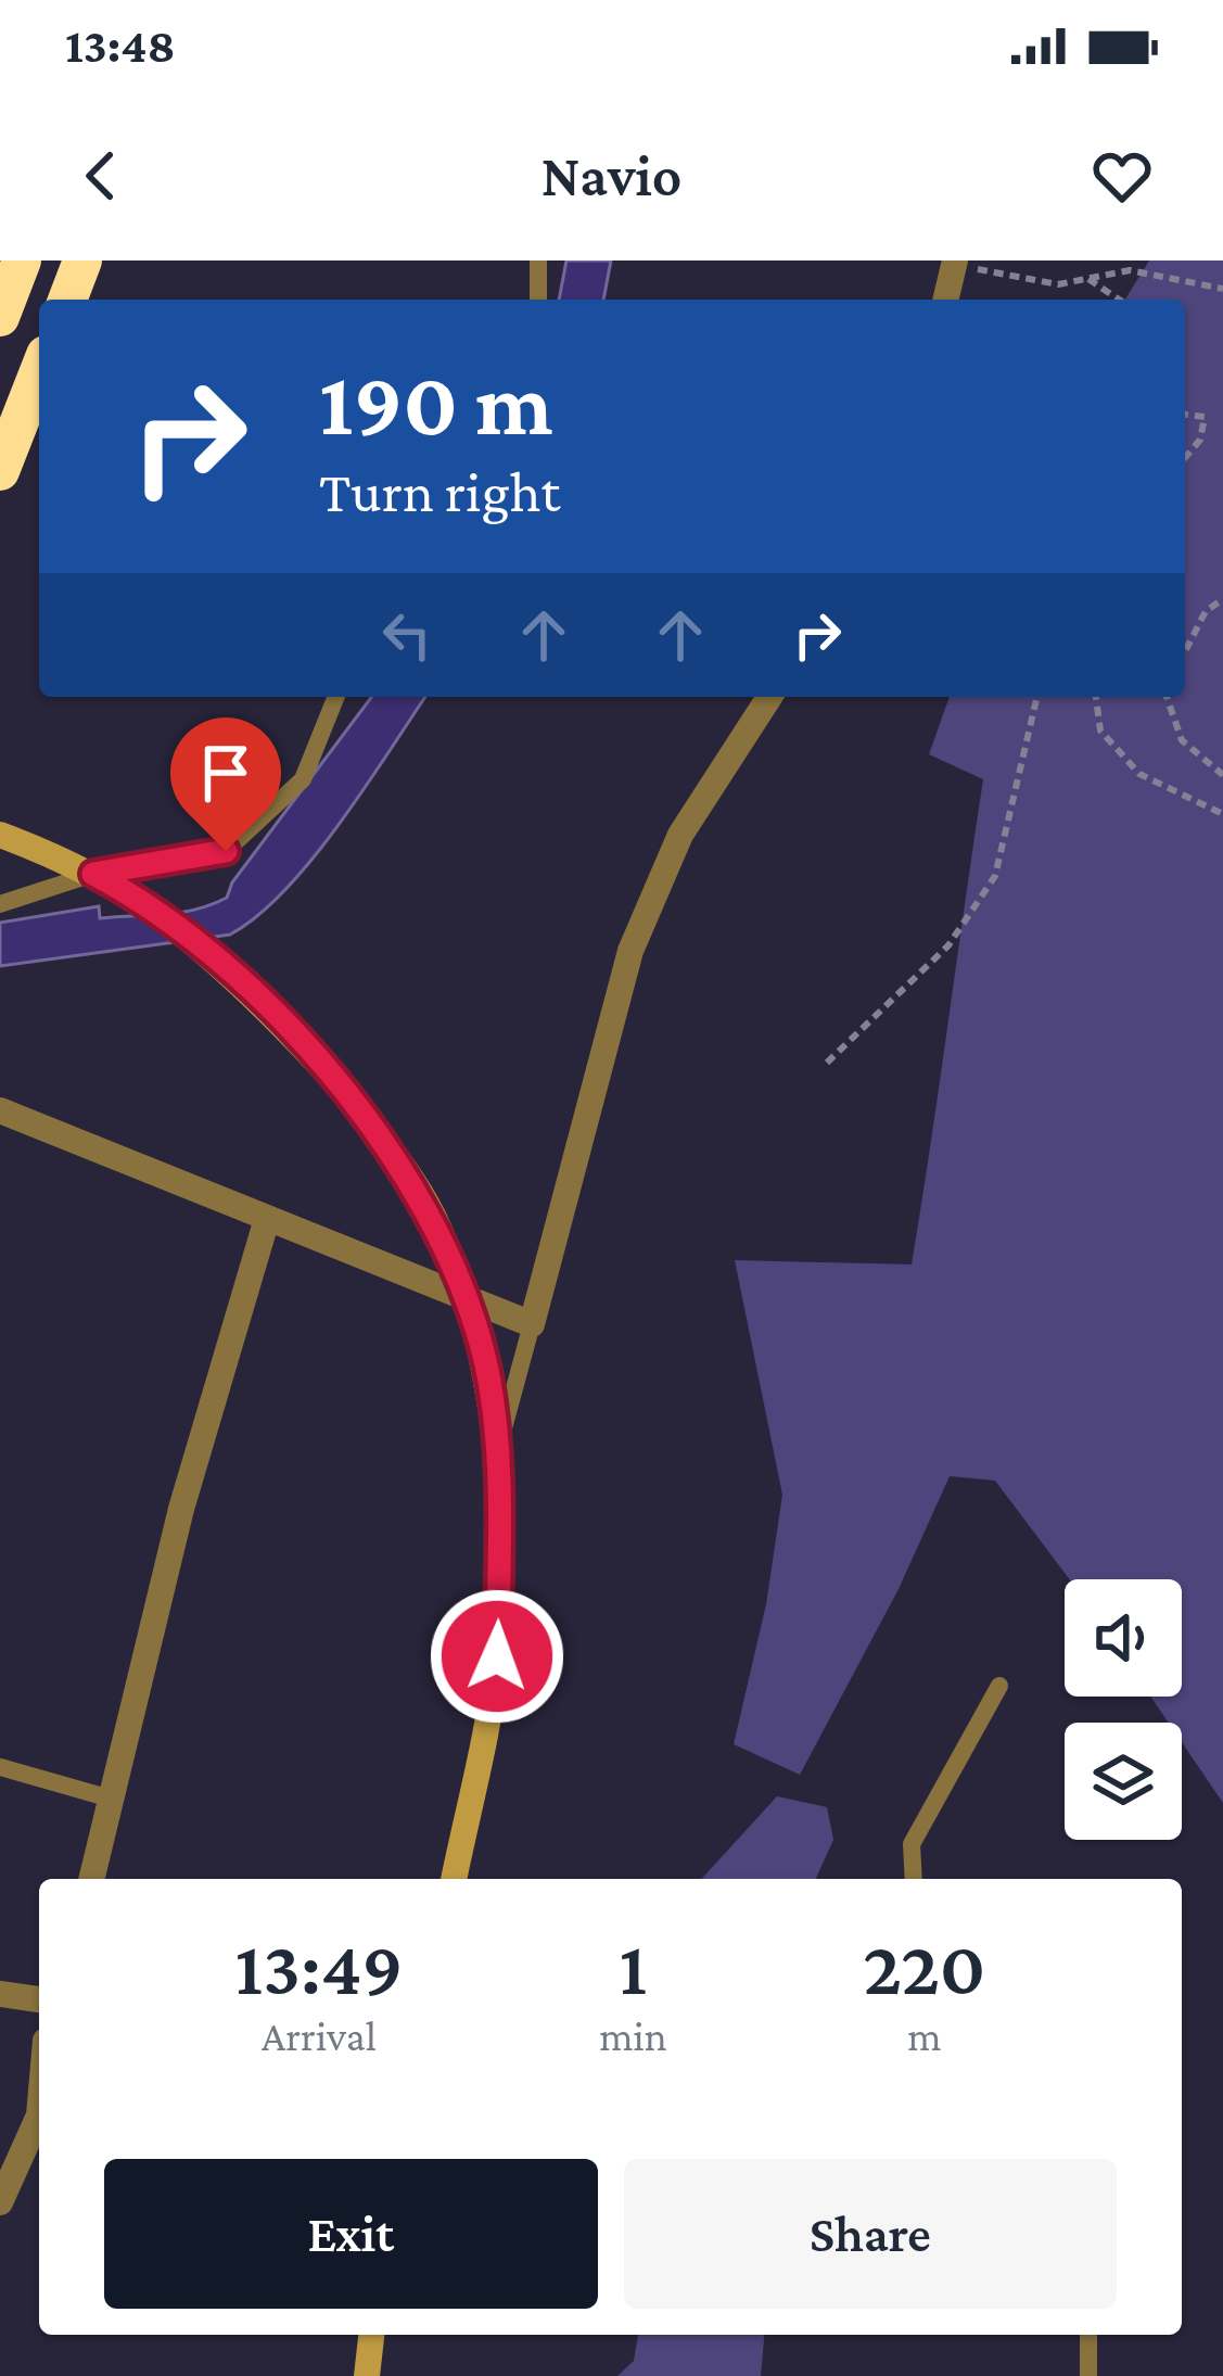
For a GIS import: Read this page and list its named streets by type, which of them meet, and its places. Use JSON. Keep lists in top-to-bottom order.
{
  "page": {
    "status": "13:48",
    "header": "Navio",
    "turn": ["190 m", "Turn right"],
    "eta": [
      "13:49",
      "Arrival",
      "1",
      "min",
      "220",
      "m"
    ],
    "buttons": ["Exit", "Share"]
  }
}
